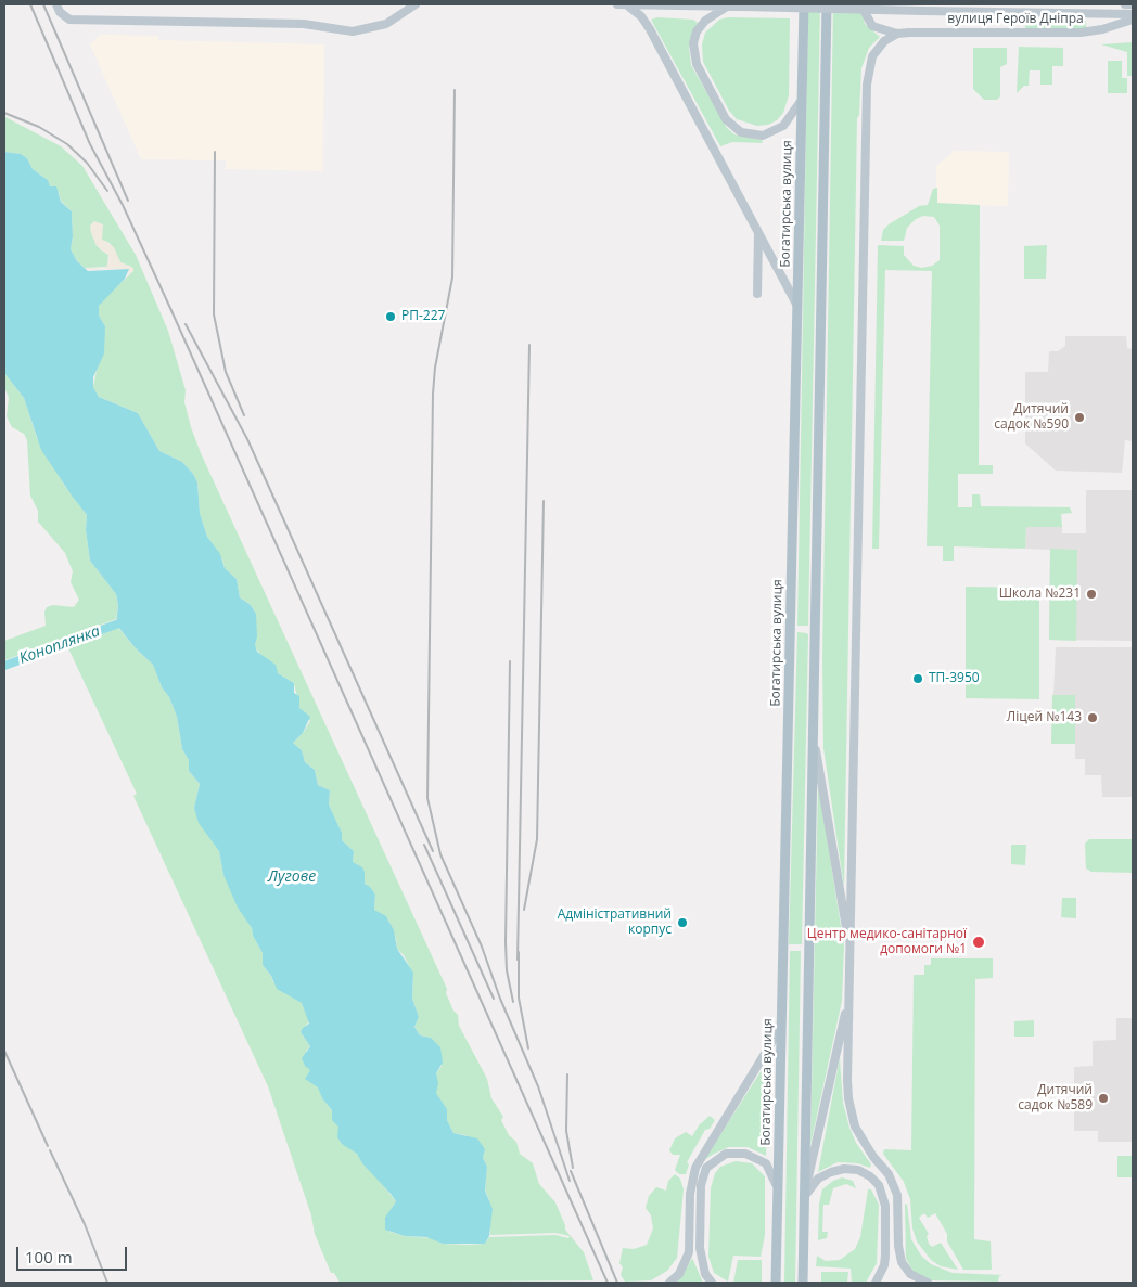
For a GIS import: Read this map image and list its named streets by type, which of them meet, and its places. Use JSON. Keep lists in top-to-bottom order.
{
  "streets": {
    "main road": ["вулиця Героїв Дніпра", "Богатирська вулиця"]
  },
  "water": ["Коноплянка", "Лугове"],
  "places": [
    "РП-227",
    "Дитячий садок №590",
    "Школа №231",
    "ТП-3950",
    "Ліцей №143",
    "Адміністративний корпус",
    "Центр медико-санітарної допомоги №1",
    "Дитячий садок №589"
  ],
  "scale_bar": "100 m"
}
